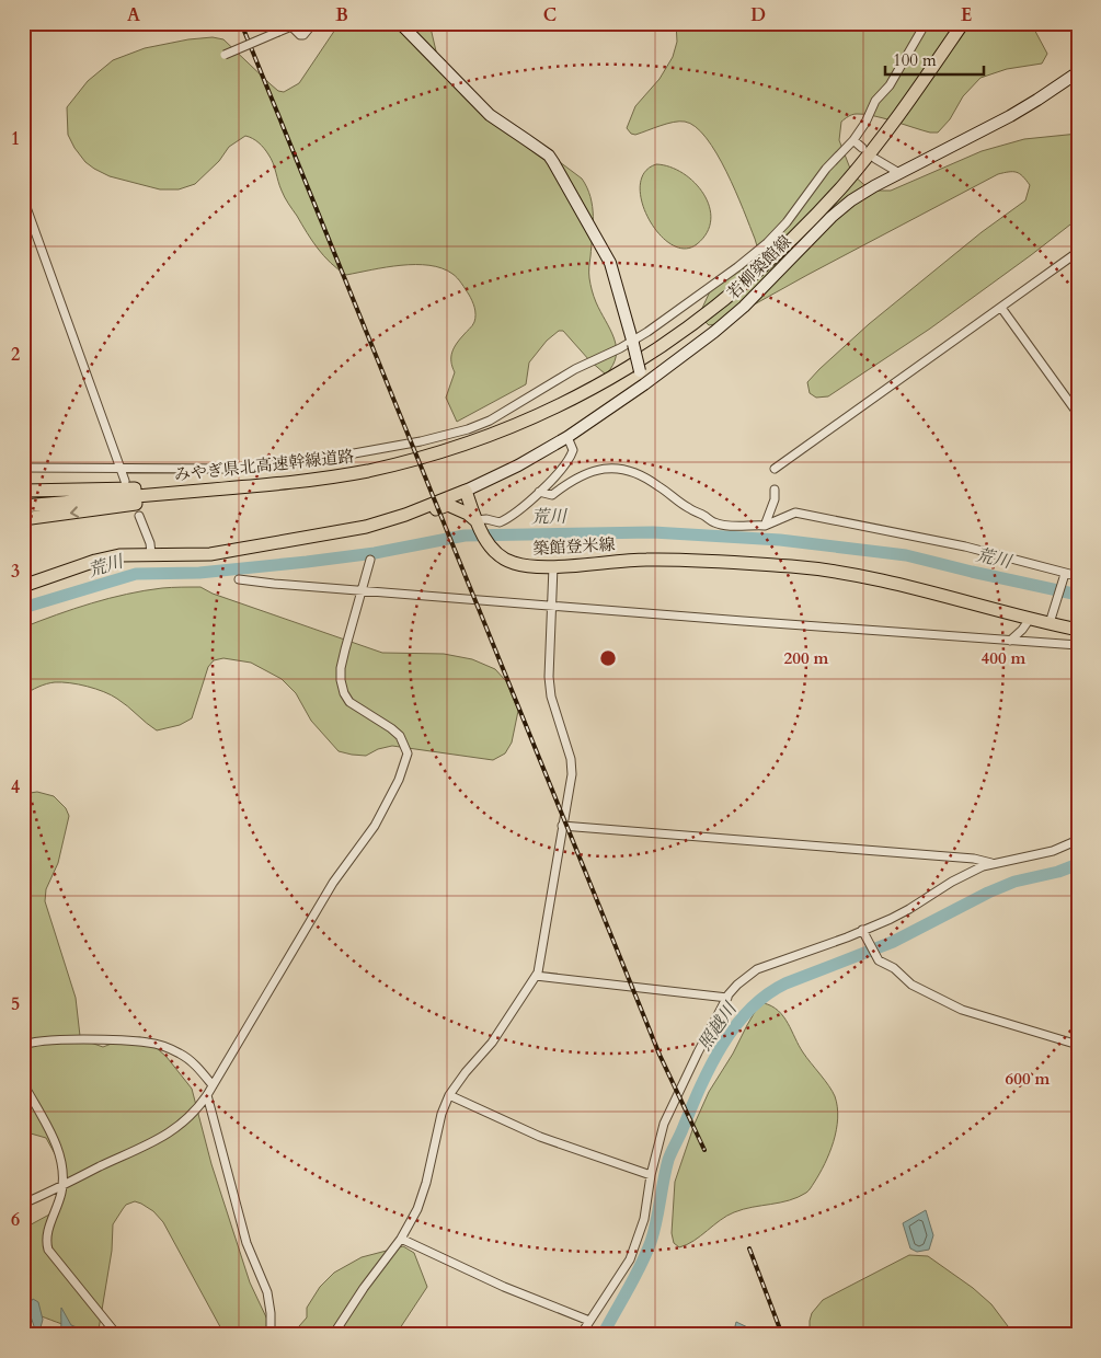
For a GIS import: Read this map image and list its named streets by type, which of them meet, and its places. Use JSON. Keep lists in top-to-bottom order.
{
  "streets": {
    "main road": ["若柳築館線", "みやぎ県北高速幹線道路", "築館登米線"]
  },
  "crossings": [
    ["若柳築館線", "築館登米線"]
  ],
  "water": ["荒川", "照越川"],
  "scale_bar": "100 m",
  "grid": {
    "columns": [
      "A",
      "B",
      "C",
      "D",
      "E"
    ],
    "rows": [
      "1",
      "2",
      "3",
      "4",
      "5",
      "6"
    ]
  },
  "rings": ["200 m", "400 m", "600 m"]
}
